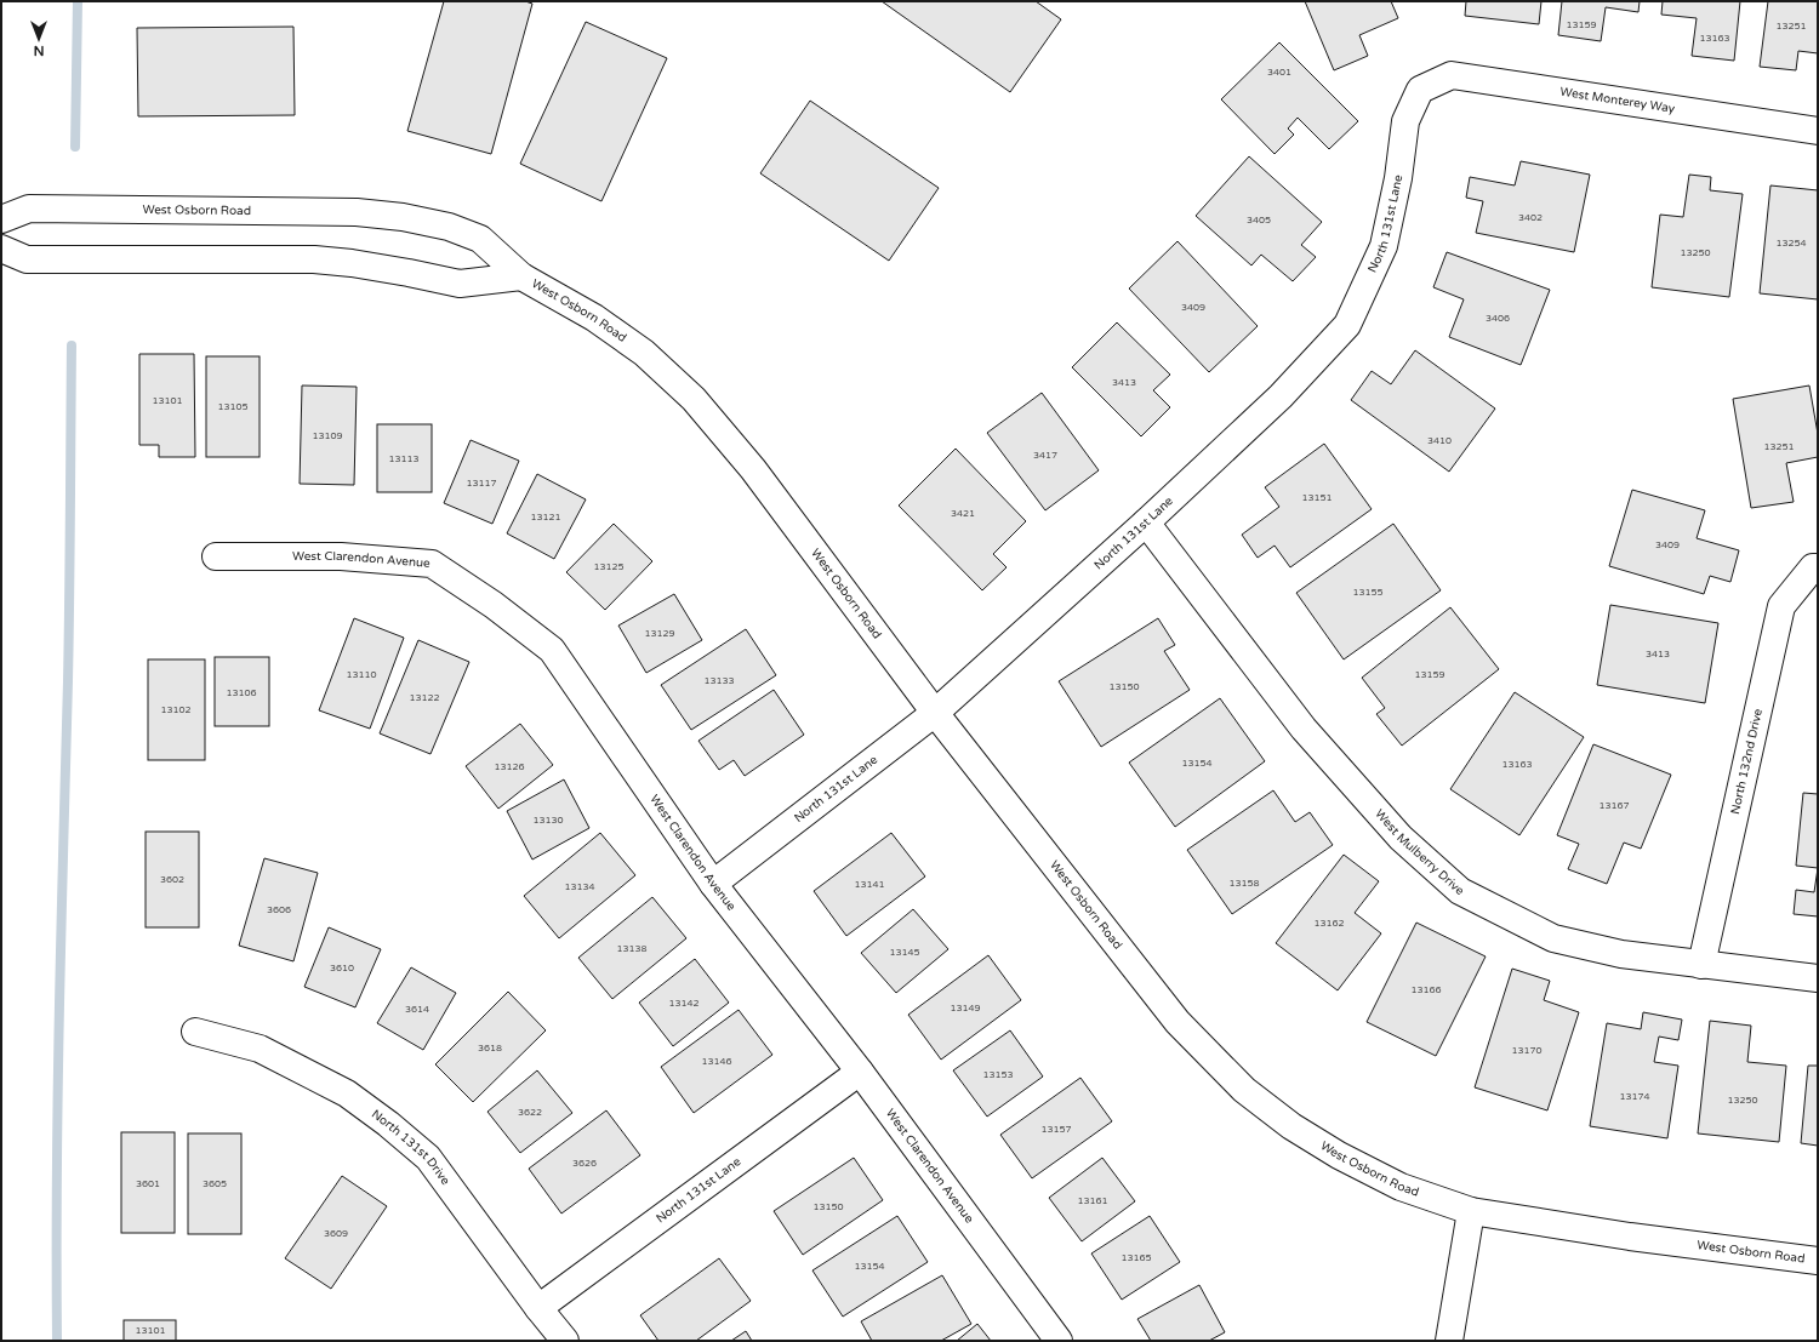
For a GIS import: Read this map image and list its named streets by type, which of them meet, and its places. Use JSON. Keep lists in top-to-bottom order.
{
  "streets": {
    "street": [
      "West Monterey Way",
      "West Osborn Road",
      "North 131st Lane",
      "West Clarendon Avenue",
      "North 132nd Drive",
      "West Mulberry Drive",
      "North 131st Drive"
    ]
  },
  "crossings": [
    ["West Monterey Way", "North 131st Lane"],
    ["West Osborn Road", "North 131st Lane"],
    ["North 131st Lane", "West Clarendon Avenue"],
    ["North 131st Lane", "West Mulberry Drive"],
    ["North 131st Lane", "North 131st Drive"],
    ["North 132nd Drive", "West Mulberry Drive"]
  ],
  "house_numbers": [
    "13159",
    "13251",
    "13163",
    "3401",
    "3402",
    "3405",
    "13254",
    "13250",
    "3409",
    "3406",
    "3413",
    "13101",
    "13105",
    "13109",
    "3410",
    "13251",
    "3417",
    "13113",
    "13117",
    "13151",
    "3421",
    "13121",
    "3409",
    "13125",
    "13155",
    "13129",
    "3413",
    "13110",
    "13159",
    "13133",
    "13150",
    "13106",
    "13122",
    "13102",
    "13154",
    "13163",
    "13126",
    "13167",
    "13130",
    "3602",
    "13158",
    "13141",
    "13134",
    "3606",
    "13162",
    "13138",
    "13145",
    "3610",
    "13166",
    "13142",
    "13149",
    "3614",
    "3618",
    "13170",
    "13146",
    "13153",
    "13174",
    "13250",
    "3622",
    "13157",
    "3626",
    "3601",
    "3605",
    "13161",
    "13150",
    "3609",
    "13165",
    "13154",
    "13101"
  ],
  "north": "bottom"
}
